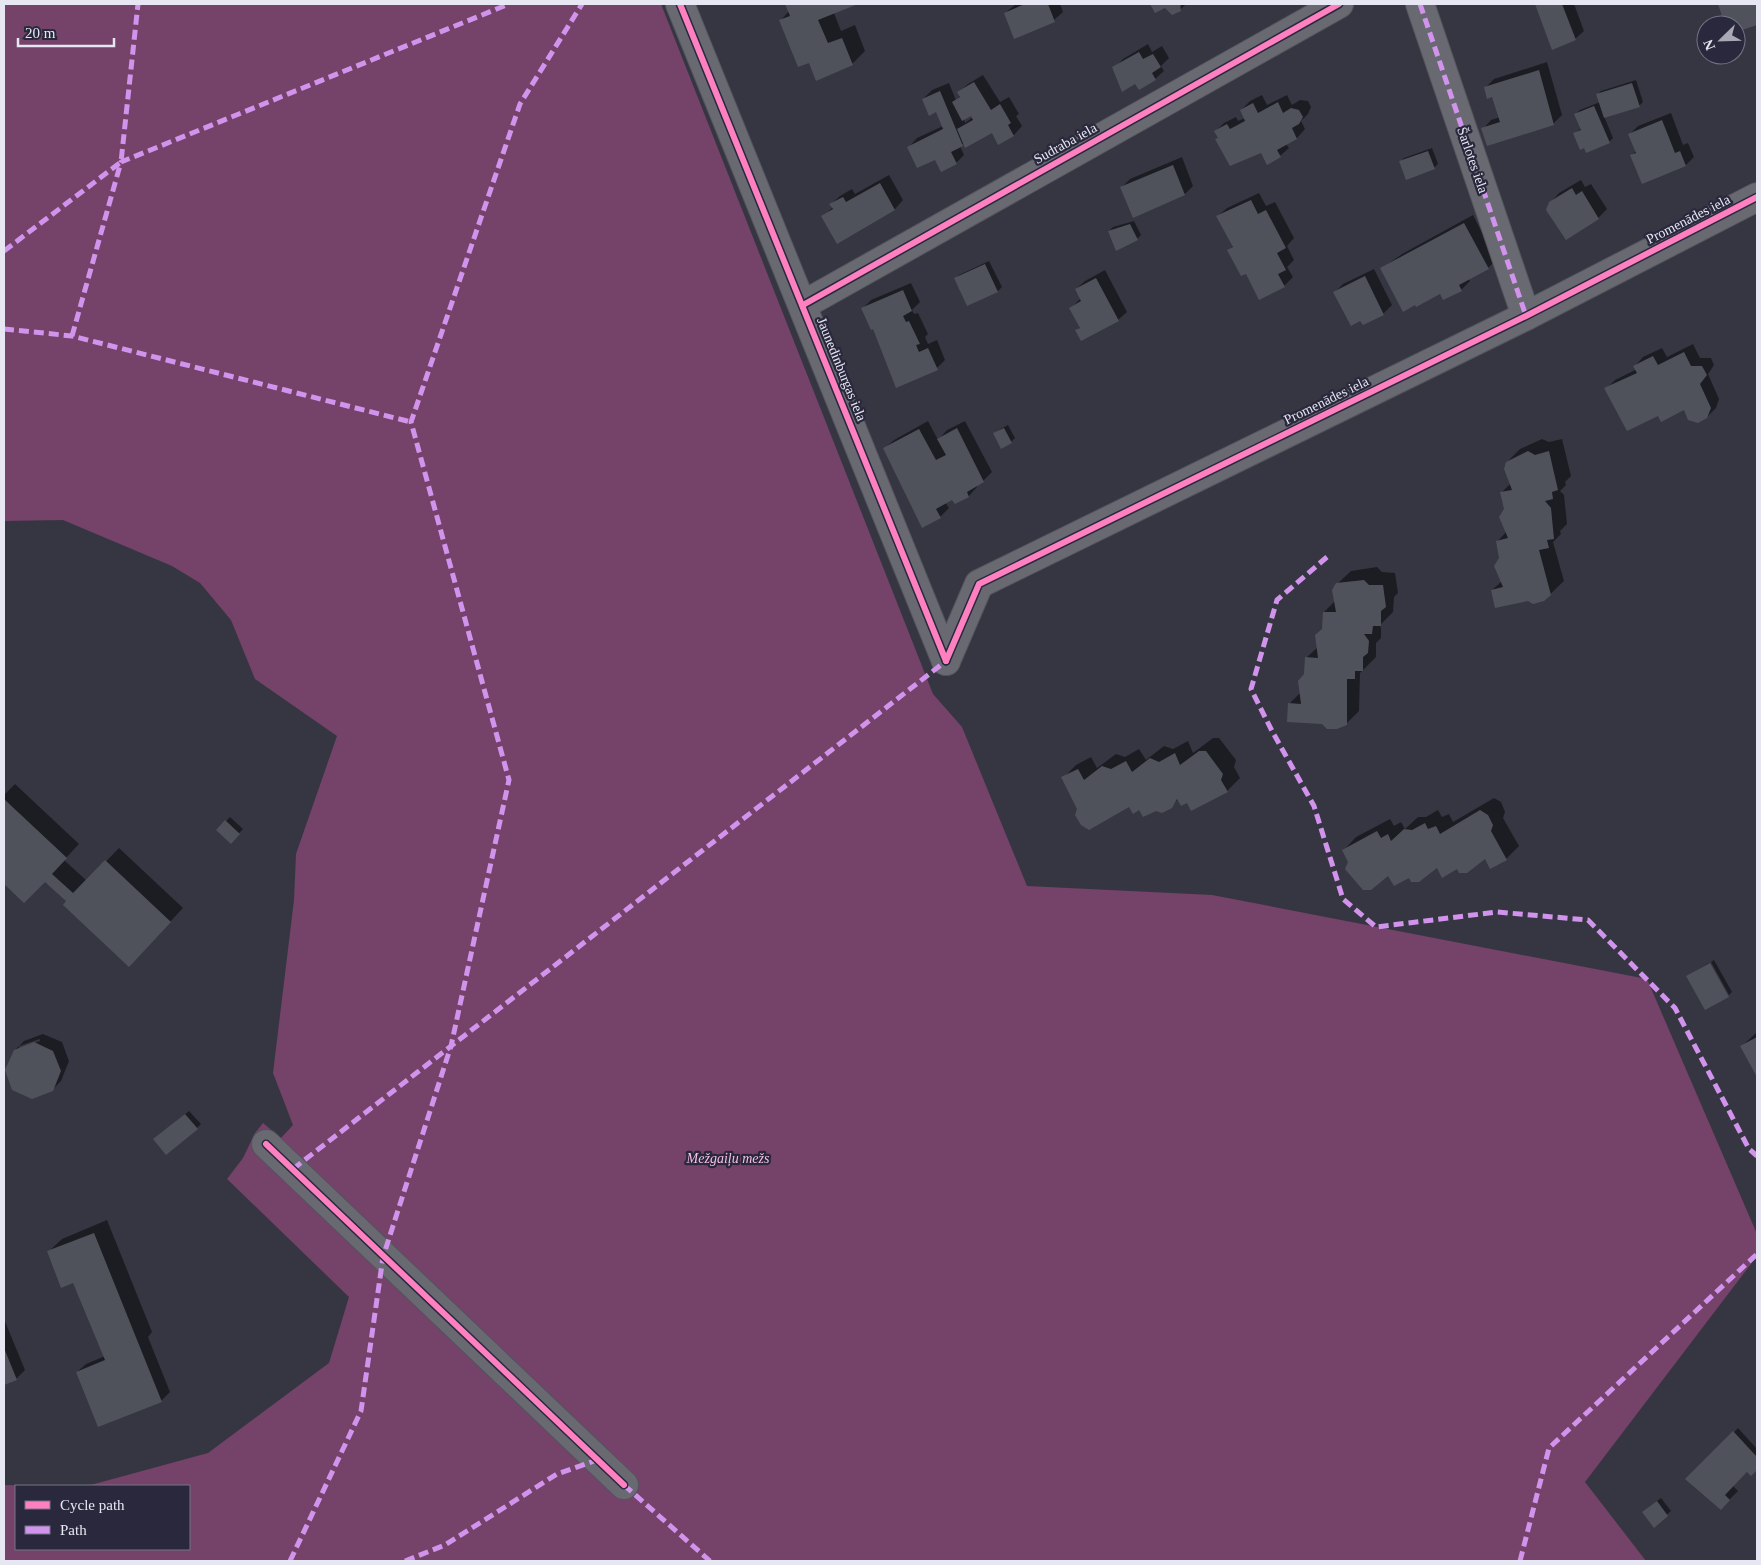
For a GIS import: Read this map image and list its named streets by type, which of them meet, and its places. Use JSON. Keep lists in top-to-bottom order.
{
  "streets": {
    "street": [
      "Sudraba iela",
      "Šarlotes iela",
      "Promenādes iela",
      "Jaunedinburgas iela"
    ]
  },
  "crossings": [
    ["Sudraba iela", "Jaunedinburgas iela"],
    ["Šarlotes iela", "Promenādes iela"],
    ["Promenādes iela", "Jaunedinburgas iela"]
  ],
  "parks": ["Mežgaiļu mežs"],
  "legend": ["Cycle path", "Path"],
  "scale_bar": "20 m",
  "north": "bottom left"
}
